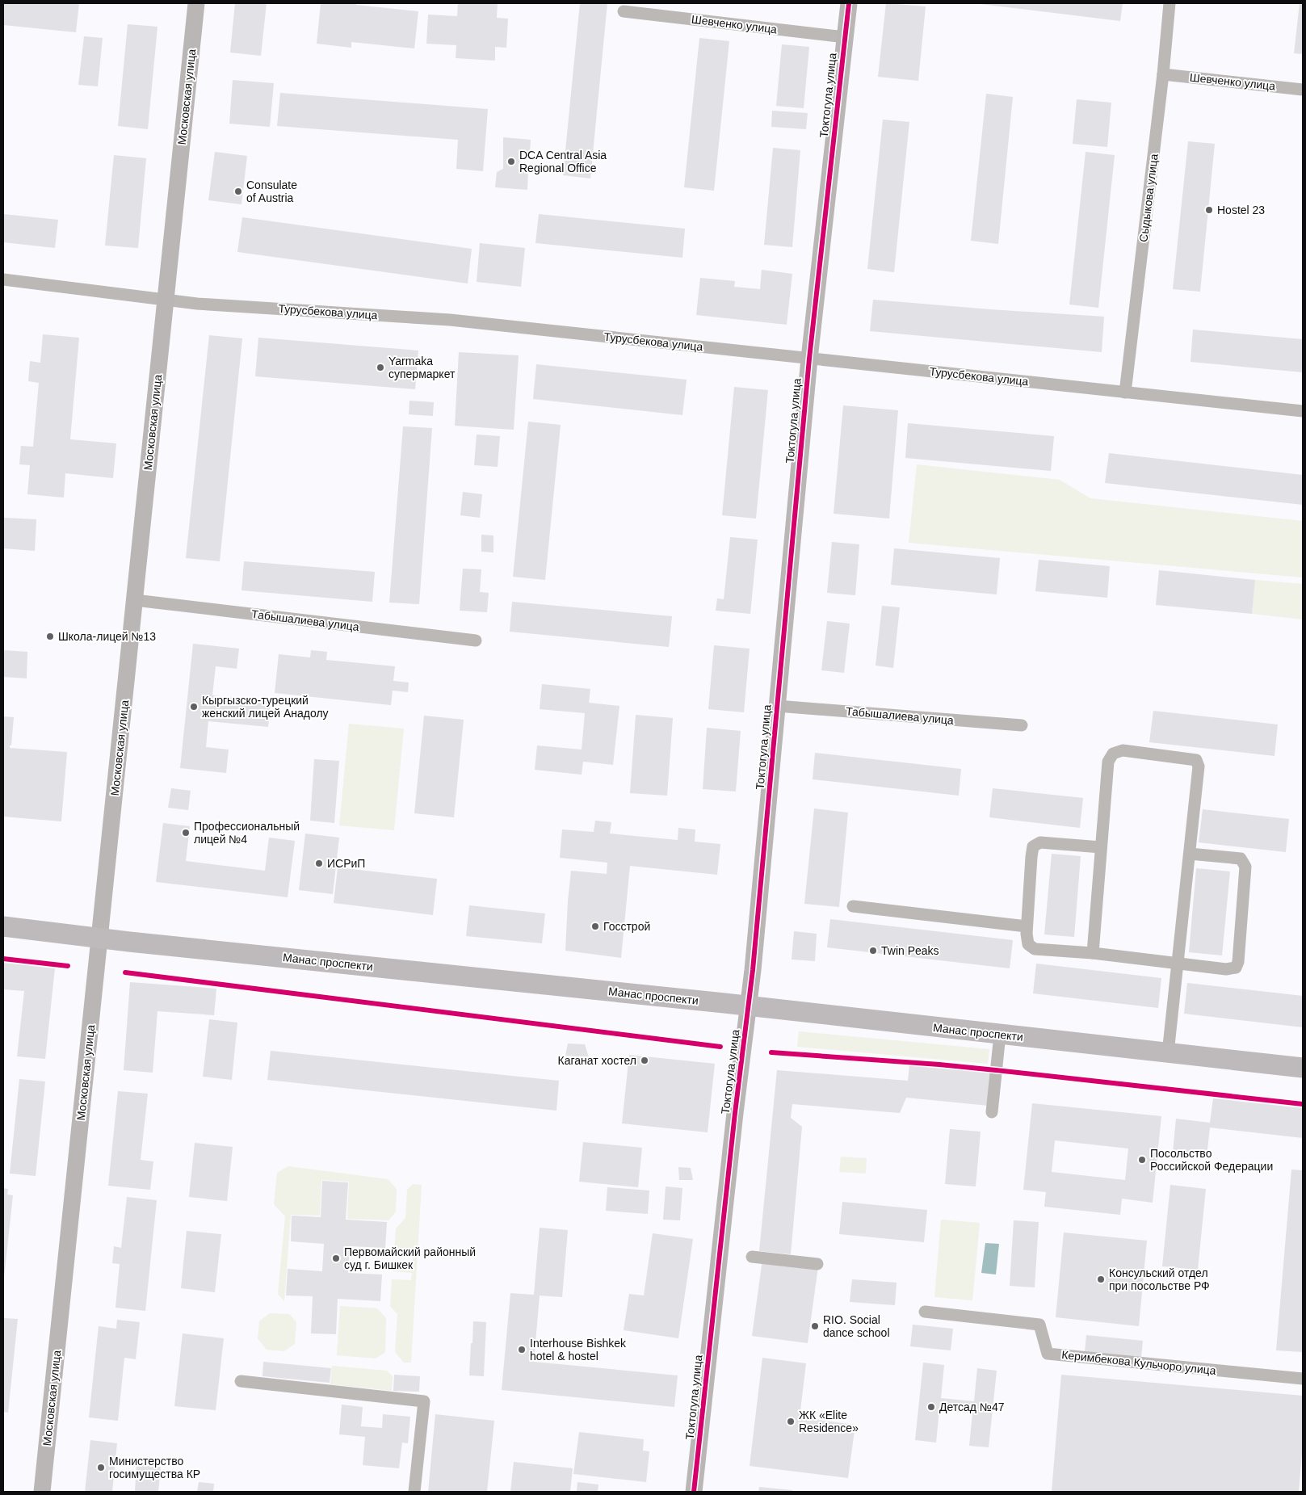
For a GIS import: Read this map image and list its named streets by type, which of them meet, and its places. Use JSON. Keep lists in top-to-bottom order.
{
  "streets": {
    "main road": ["Токтогула улица", "Московская улица", "Манас проспекти"],
    "street": [
      "Шевченко улица",
      "Сыдыкова улица",
      "Турусбекова улица",
      "Табышалиева улица",
      "Керимбекова Кульчоро улица"
    ]
  },
  "crossings": [
    ["Шевченко улица", "Токтогула улица"],
    ["Шевченко улица", "Сыдыкова улица"],
    ["Токтогула улица", "Турусбекова улица"],
    ["Токтогула улица", "Табышалиева улица"],
    ["Токтогула улица", "Манас проспекти"],
    ["Московская улица", "Турусбекова улица"],
    ["Московская улица", "Табышалиева улица"],
    ["Московская улица", "Манас проспекти"],
    ["Сыдыкова улица", "Турусбекова улица"]
  ],
  "places": [
    "DCA Central Asia Regional Office",
    "Consulate of Austria",
    "Hostel 23",
    "Yarmaka супермаркет",
    "Школа-лицей №13",
    "Кыргызско-турецкий женский лицей Анадолу",
    "Профессиональный лицей №4",
    "ИСРиП",
    "Госстрой",
    "Twin Peaks",
    "Каганат хостел",
    "Посольство Российской Федерации",
    "Первомайский районный суд г. Бишкек",
    "Консульский отдел при посольстве РФ",
    "RIO. Social dance school",
    "Interhouse Bishkek hotel & hostel",
    "Детсад №47",
    "ЖК «Elite Residence»",
    "Министерство госимущества КР"
  ]
}
